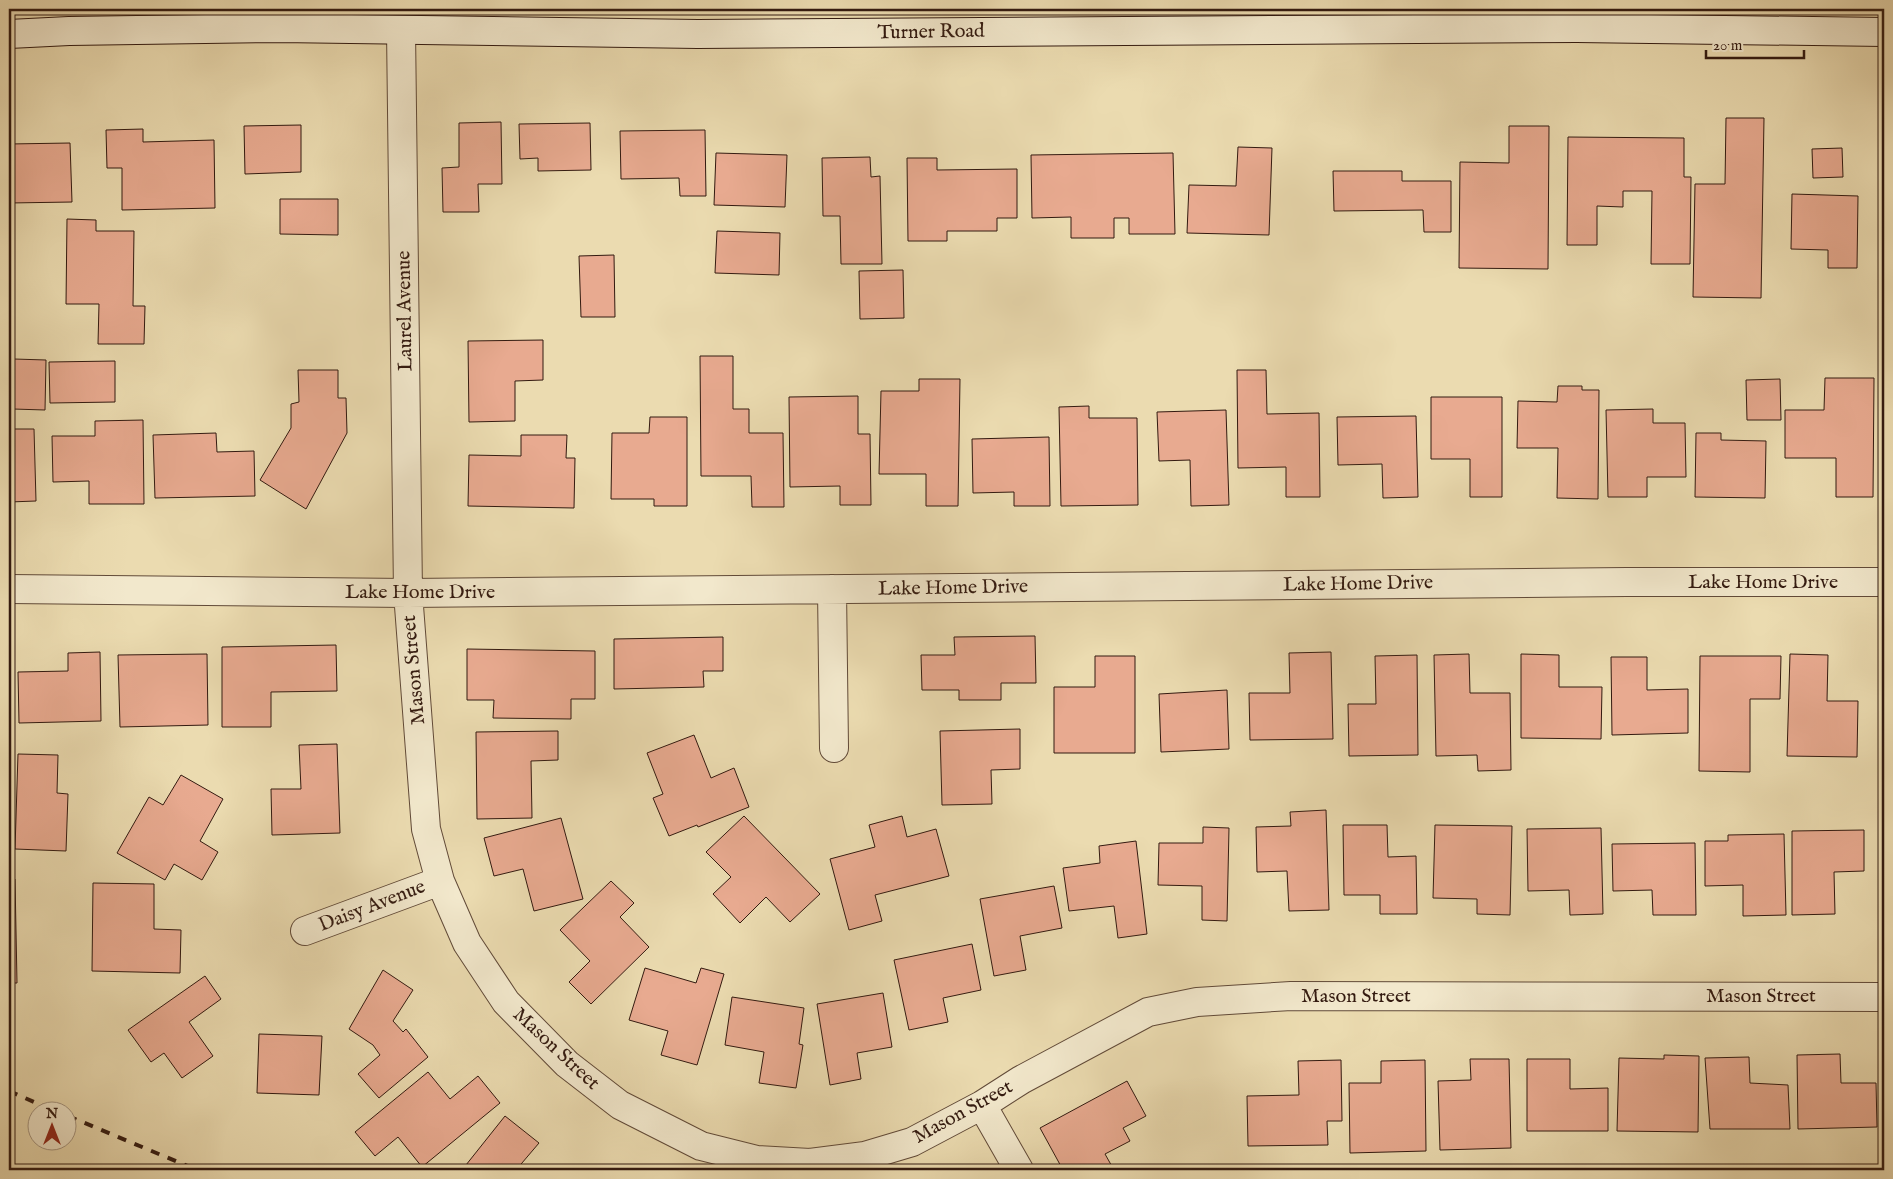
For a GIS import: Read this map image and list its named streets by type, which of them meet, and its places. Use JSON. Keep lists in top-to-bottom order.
{
  "streets": {
    "street": [
      "Turner Road",
      "Laurel Avenue",
      "Lake Home Drive",
      "Mason Street",
      "Daisy Avenue"
    ]
  },
  "crossings": [
    ["Turner Road", "Laurel Avenue"],
    ["Laurel Avenue", "Lake Home Drive"],
    ["Laurel Avenue", "Mason Street"],
    ["Lake Home Drive", "Mason Street"],
    ["Mason Street", "Daisy Avenue"]
  ],
  "scale_bar": "20 m",
  "north": "top"
}
